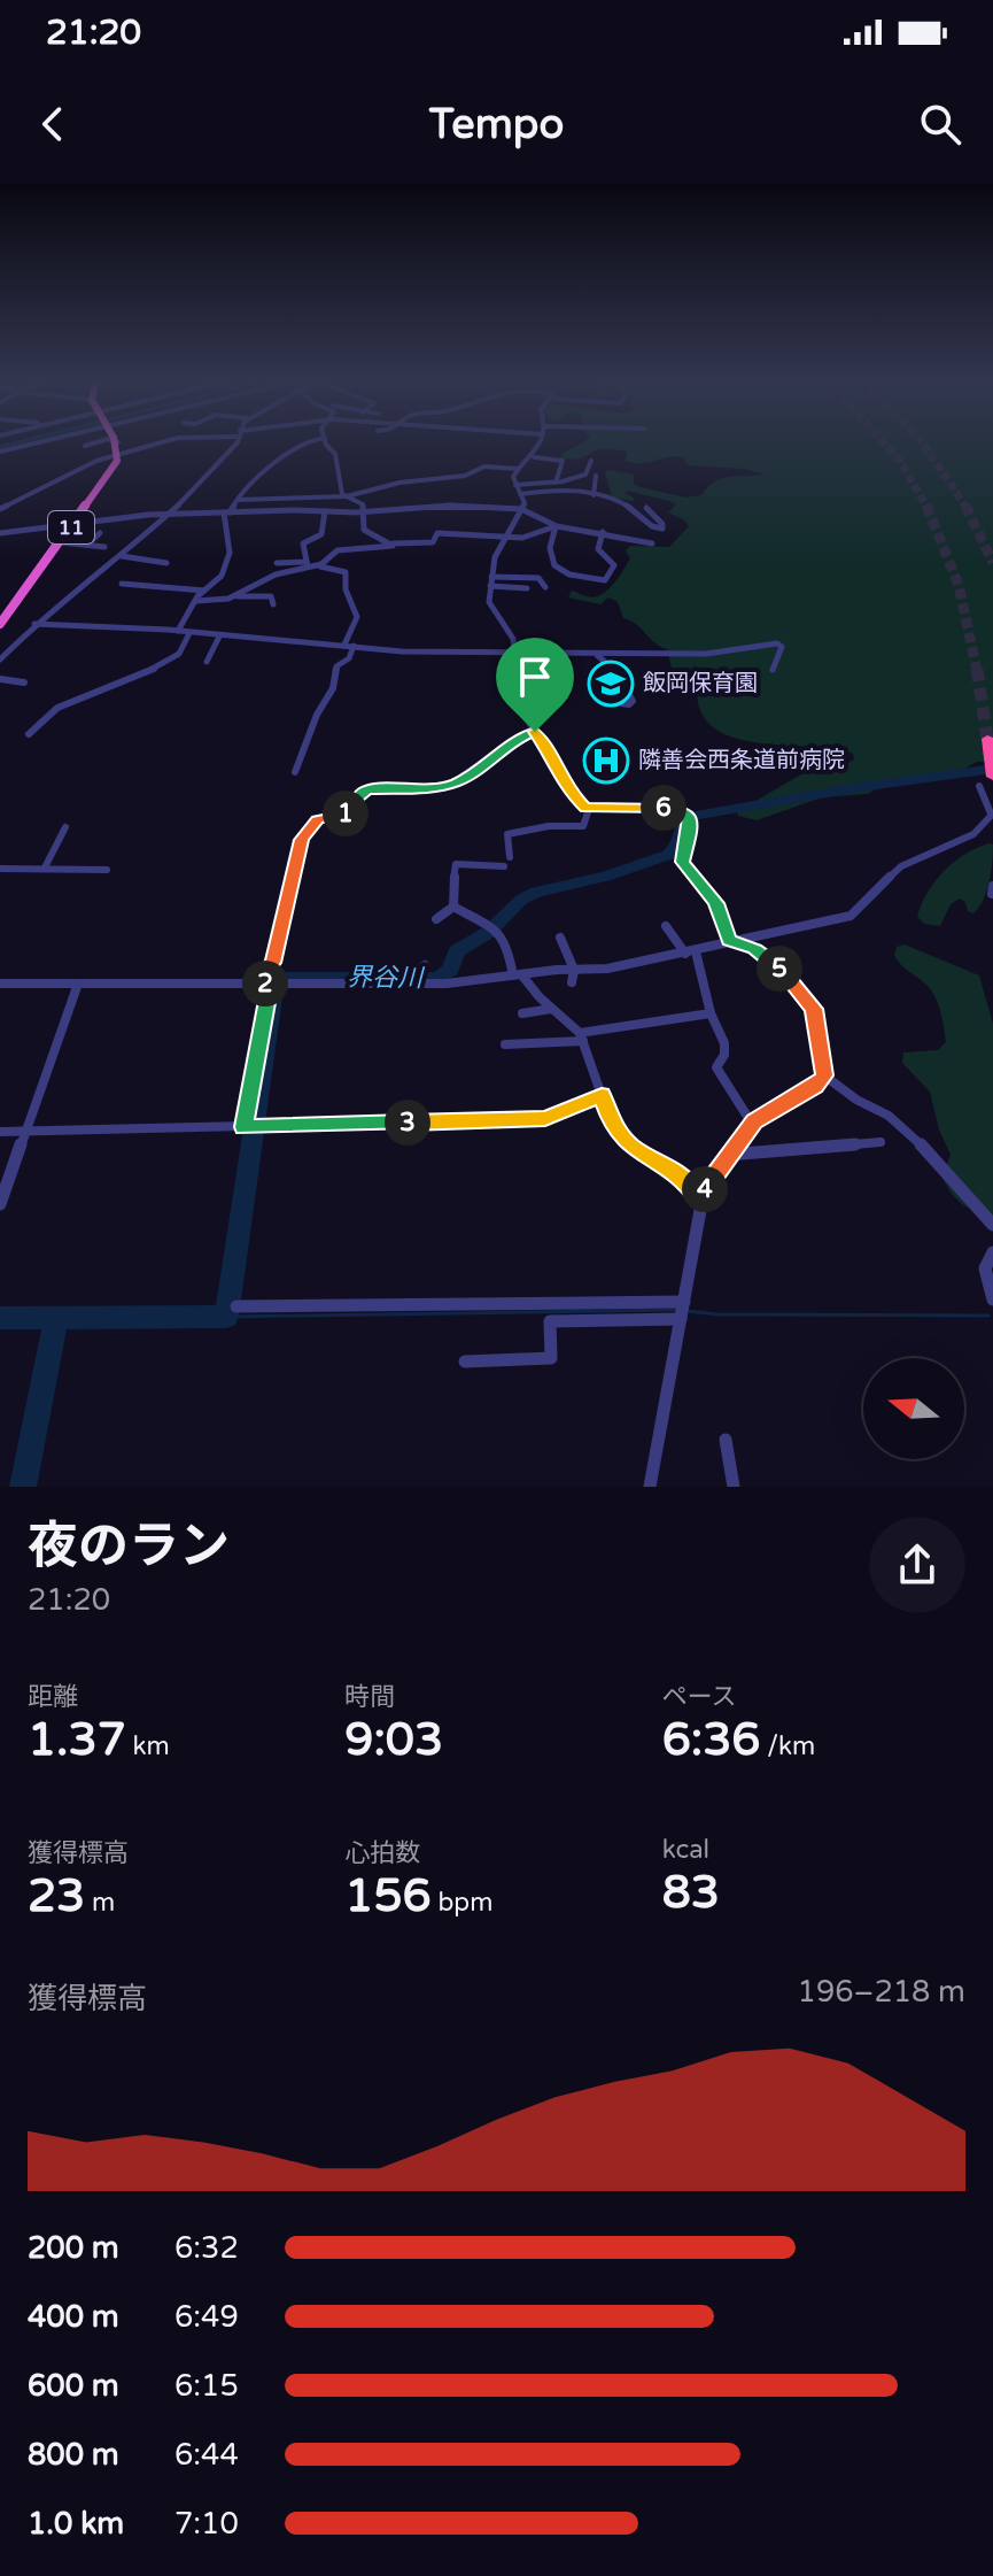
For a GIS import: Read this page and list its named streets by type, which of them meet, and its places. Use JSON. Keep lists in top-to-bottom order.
{
  "streets": {
    "highway": ["11"]
  },
  "water": ["界谷川"],
  "places": {
    "school or university": ["飯岡保育園"],
    "hospital": ["隣善会西条道前病院"]
  },
  "north": "left",
  "page": {
    "status": "21:20",
    "header": "Tempo",
    "pins": [
      "6",
      "1",
      "5",
      "2",
      "3",
      "4"
    ],
    "heading": ["夜のラン", "21:20"],
    "stats": [
      ["距離", "1.37 km"],
      ["時間", "9:03"],
      ["ペース", "6:36 /km"],
      ["獲得標高", "23 m"],
      ["心拍数", "156 bpm"],
      ["kcal", "83"]
    ],
    "chart": ["獲得標高", "196–218 m"],
    "list": [
      {
        "name": "200 m",
        "note": "6:32"
      },
      {
        "name": "400 m",
        "note": "6:49"
      },
      {
        "name": "600 m",
        "note": "6:15"
      },
      {
        "name": "800 m",
        "note": "6:44"
      },
      {
        "name": "1.0 km",
        "note": "7:10"
      }
    ]
  }
}
